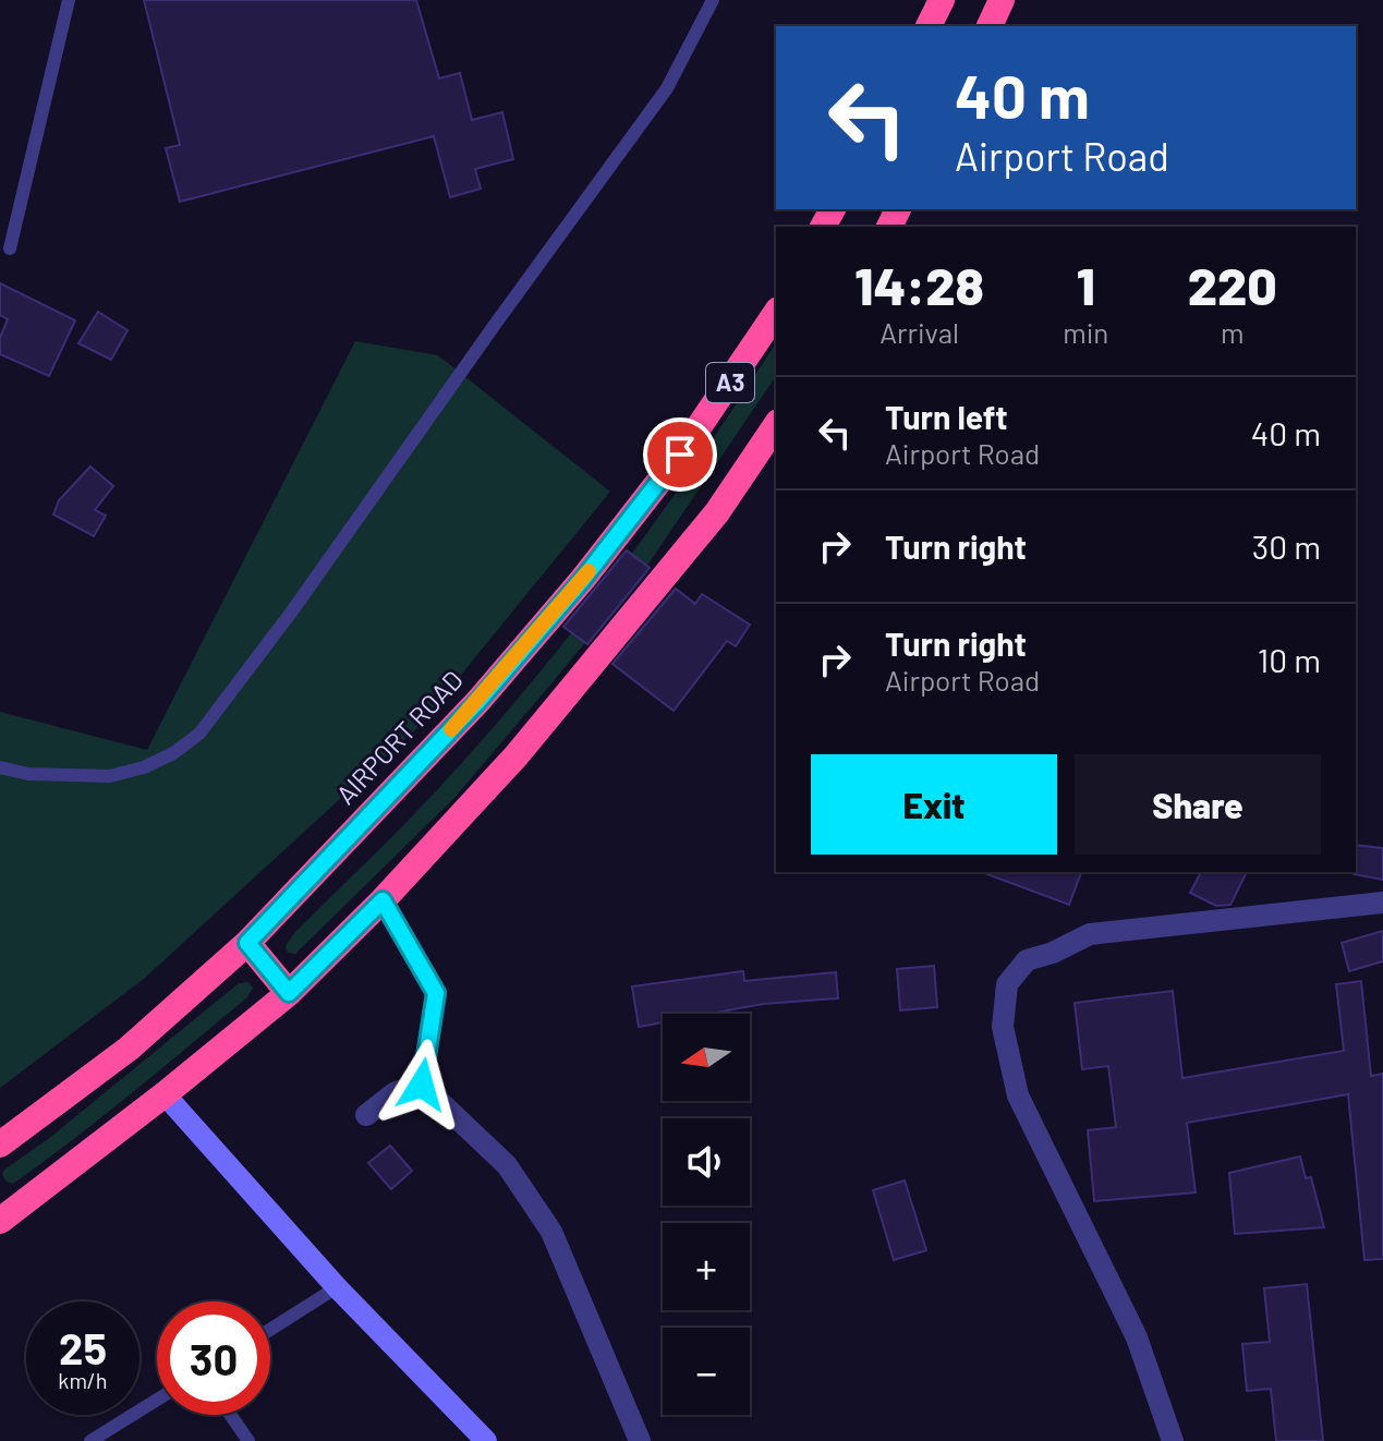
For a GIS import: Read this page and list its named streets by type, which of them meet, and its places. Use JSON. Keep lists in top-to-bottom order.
{
  "streets": {
    "highway": ["A3", "AIRPORT ROAD"]
  },
  "north": "left",
  "page": {
    "turn": ["40 m", "Airport Road"],
    "eta": [
      "14:28",
      "Arrival",
      "1",
      "min",
      "220",
      "m"
    ],
    "list": [
      {
        "name": "Turn left",
        "note": "Airport Road",
        "value": "40 m"
      },
      {
        "name": "Turn right",
        "value": "30 m"
      },
      {
        "name": "Turn right",
        "note": "Airport Road",
        "value": "10 m"
      }
    ],
    "buttons": ["Exit", "Share"],
    "map_buttons": ["+", "−"],
    "speed": "25 km/h",
    "limit": "30"
  }
}
